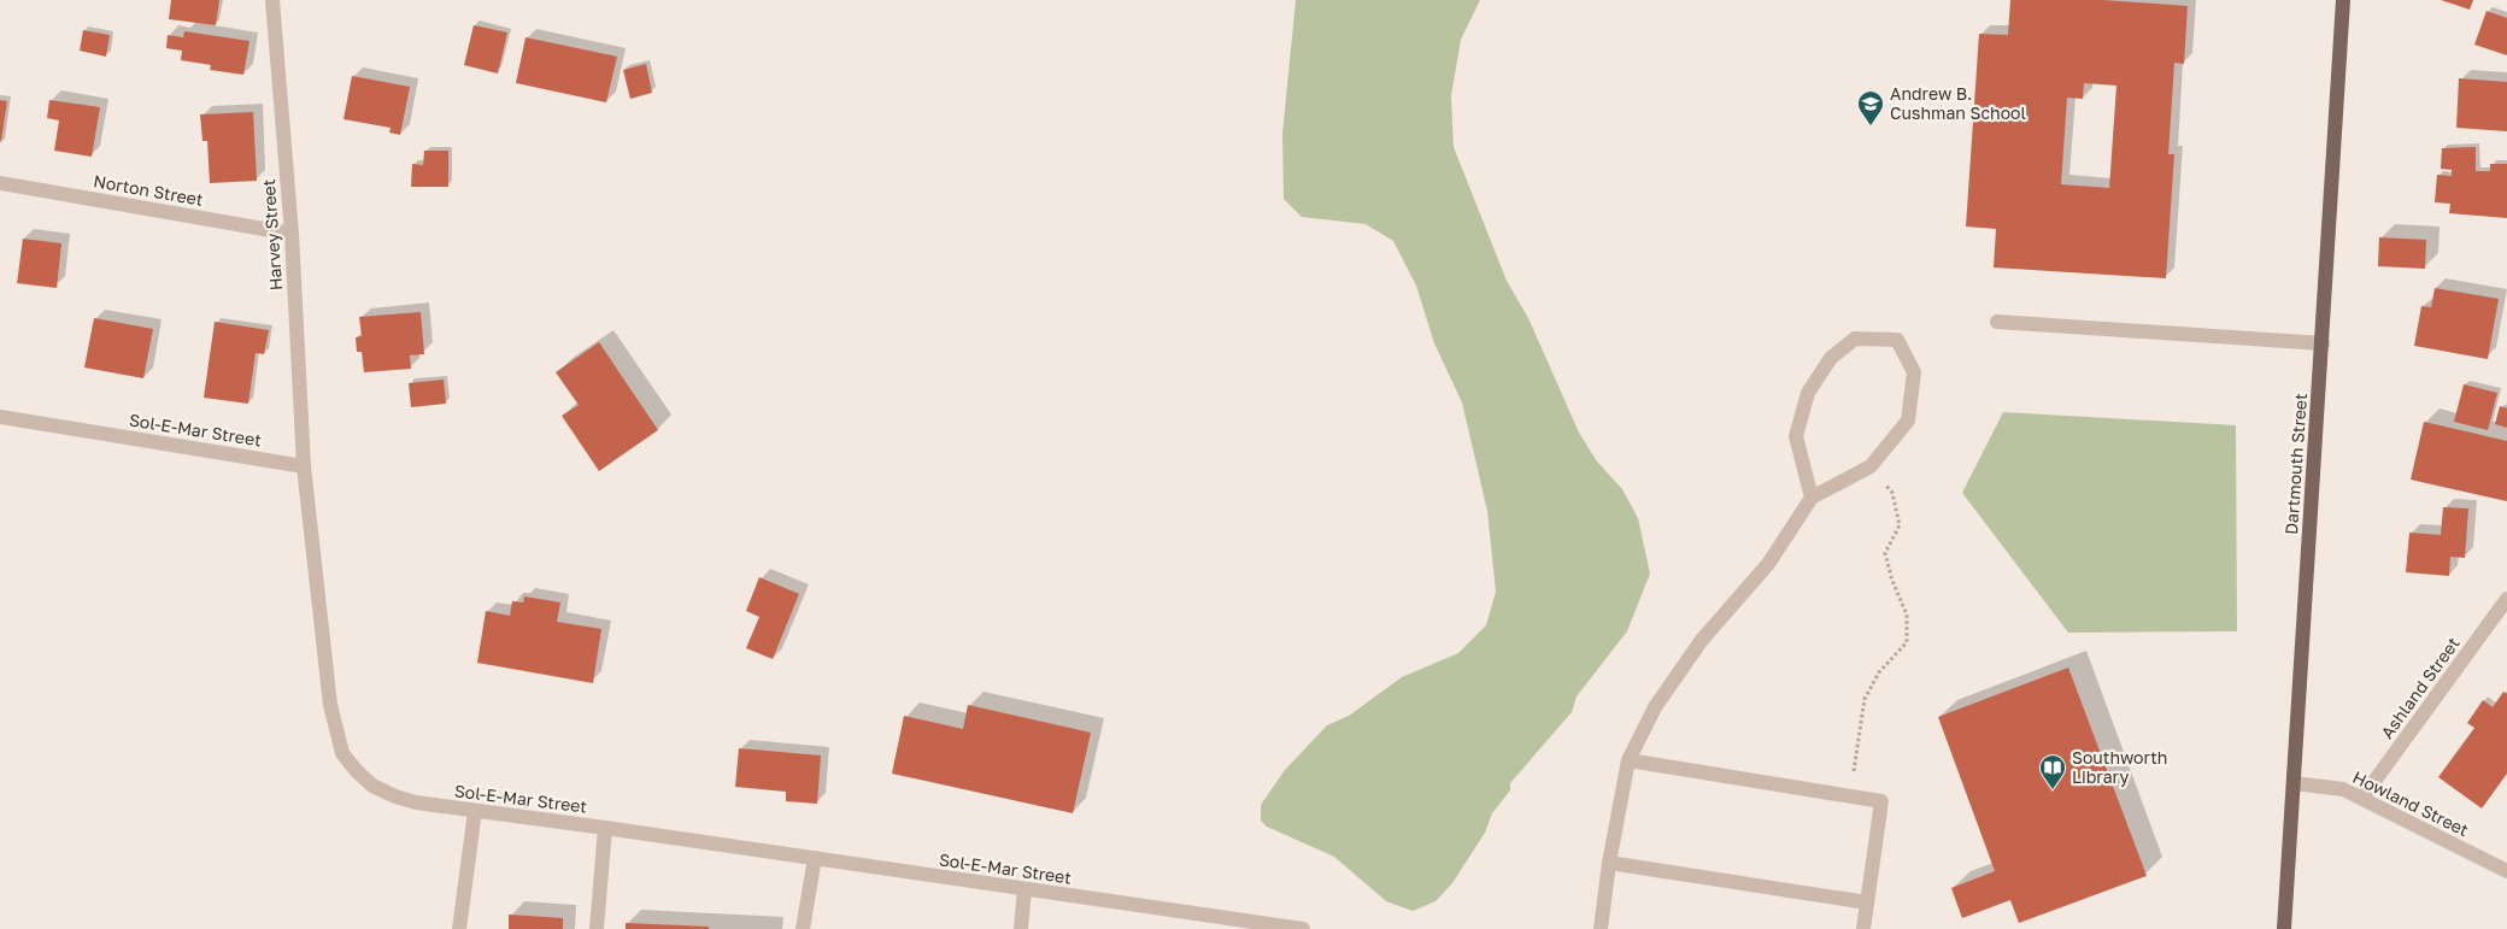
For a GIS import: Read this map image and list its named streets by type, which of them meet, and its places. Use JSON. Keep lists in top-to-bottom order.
{
  "streets": {
    "main road": ["Dartmouth Street"],
    "street": [
      "Norton Street",
      "Harvey Street",
      "Sol-E-Mar Street",
      "Ashland Street",
      "Howland Street"
    ]
  },
  "crossings": [
    ["Norton Street", "Harvey Street"],
    ["Harvey Street", "Sol-E-Mar Street"],
    ["Dartmouth Street", "Howland Street"],
    ["Ashland Street", "Howland Street"]
  ],
  "places": {
    "school or university": ["Andrew B. Cushman School"],
    "library": ["Southworth Library"]
  }
}
